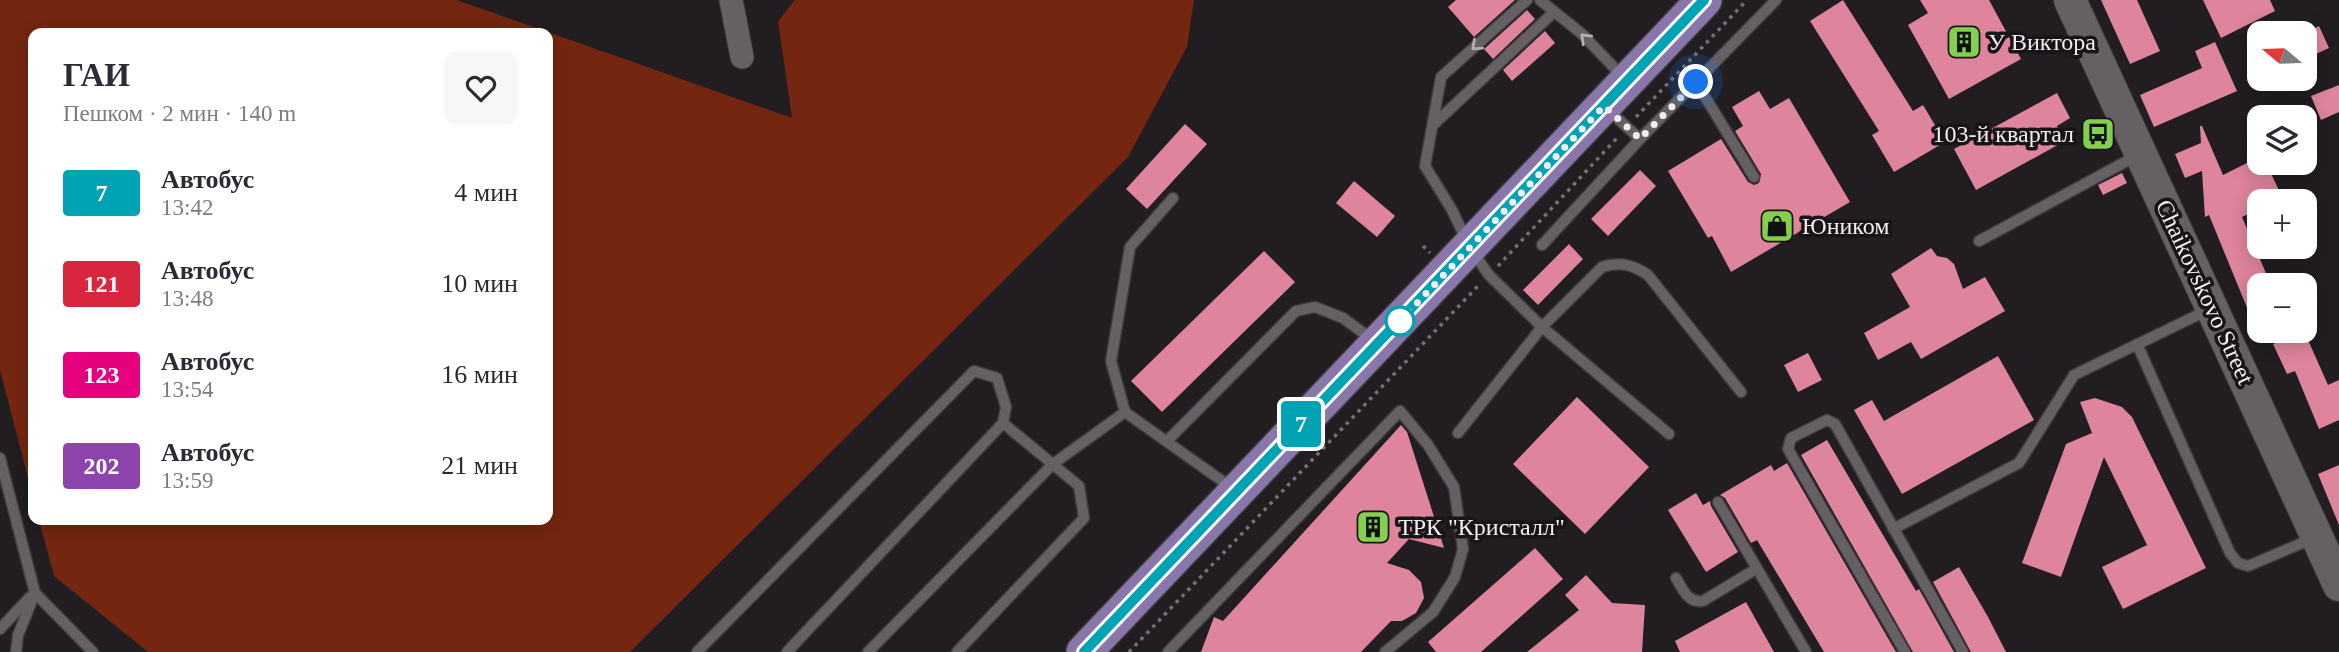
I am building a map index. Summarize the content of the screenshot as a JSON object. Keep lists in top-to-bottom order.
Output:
{
  "streets": {
    "main road": ["Chaikovskovo Street"]
  },
  "places": {
    "building": ["У Виктора", "ТРК \"Кристалл\""],
    "bus stop": ["103-й квартал"],
    "shop": ["Юником"]
  },
  "lines": ["bus line 7"],
  "north": "left",
  "page": {
    "on_map": "7",
    "map_buttons": ["+", "−"],
    "heading": ["ГАИ", "Пешком · 2 мин · 140 m"],
    "list": [
      {
        "mark": "7",
        "name": "Автобус",
        "note": "13:42",
        "value": "4 мин"
      },
      {
        "mark": "121",
        "name": "Автобус",
        "note": "13:48",
        "value": "10 мин"
      },
      {
        "mark": "123",
        "name": "Автобус",
        "note": "13:54",
        "value": "16 мин"
      },
      {
        "mark": "202",
        "name": "Автобус",
        "note": "13:59",
        "value": "21 мин"
      }
    ]
  }
}
